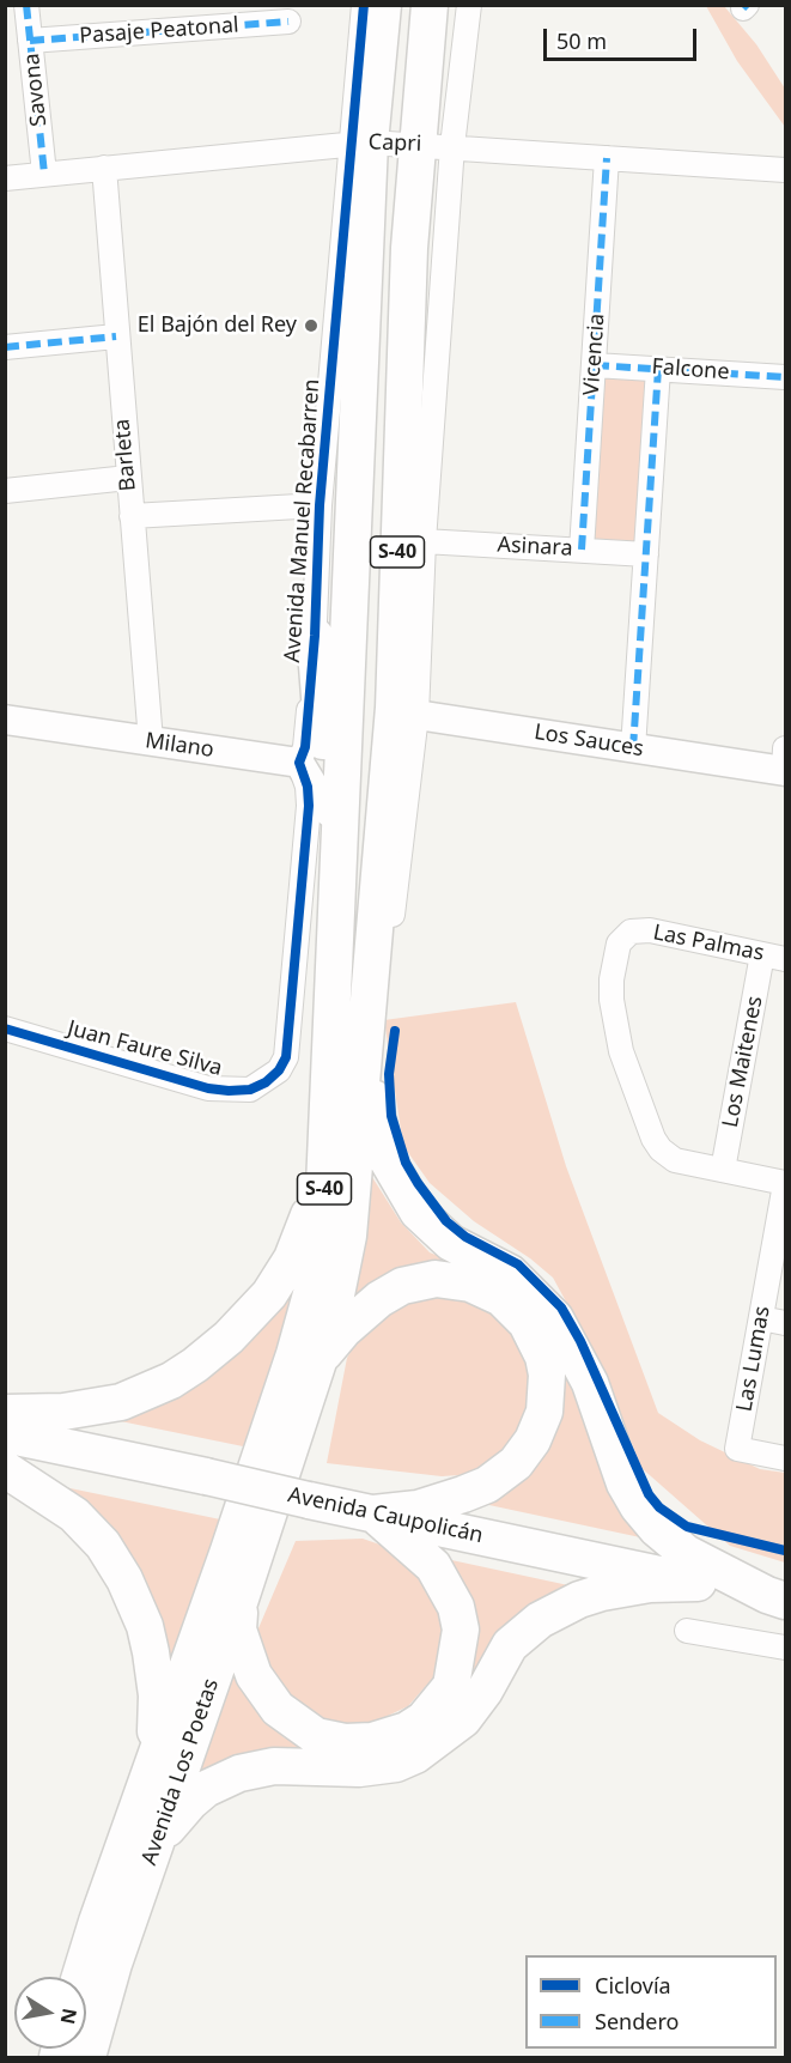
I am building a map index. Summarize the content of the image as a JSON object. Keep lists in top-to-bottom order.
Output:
{
  "streets": {
    "main road": [
      "Avenida Manuel Recabarren",
      "S-40",
      "Avenida Caupolicán",
      "Avenida Los Poetas"
    ],
    "street": [
      "Pasaje Peatonal",
      "Savona",
      "Capri",
      "Vicencia",
      "Falcone",
      "Barleta",
      "Asinara",
      "Los Sauces",
      "Milano",
      "Las Palmas",
      "Juan Faure Silva",
      "Los Maitenes",
      "Las Lumas"
    ]
  },
  "crossings": [
    ["Pasaje Peatonal", "Savona"],
    ["Savona", "Capri"],
    ["Capri", "Vicencia"],
    ["Capri", "Barleta"],
    ["Capri", "Avenida Manuel Recabarren"],
    ["Capri", "S-40"],
    ["Vicencia", "Falcone"],
    ["Vicencia", "Asinara"],
    ["Barleta", "Milano"],
    ["Avenida Manuel Recabarren", "S-40"],
    ["Avenida Manuel Recabarren", "Milano"],
    ["Avenida Manuel Recabarren", "Juan Faure Silva"],
    ["Avenida Manuel Recabarren", "Avenida Caupolicán"],
    ["Avenida Manuel Recabarren", "Avenida Los Poetas"],
    ["S-40", "Los Sauces"],
    ["S-40", "Avenida Caupolicán"],
    ["S-40", "Avenida Los Poetas"],
    ["Las Palmas", "Los Maitenes"],
    ["Avenida Caupolicán", "Avenida Los Poetas"]
  ],
  "places": ["El Bajón del Rey"],
  "legend": ["Ciclovía", "Sendero"],
  "scale_bar": "50 m",
  "north": "right"
}
